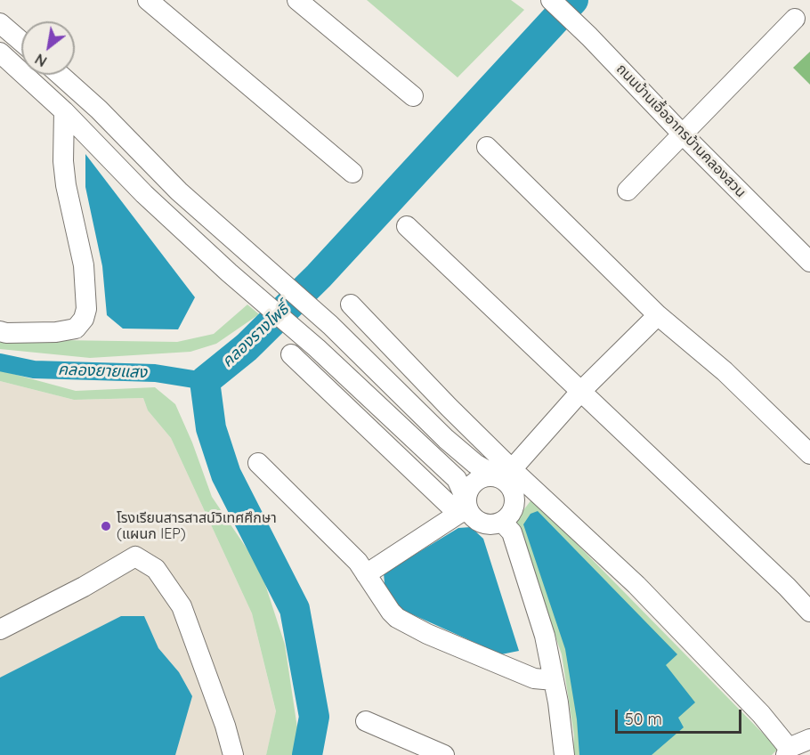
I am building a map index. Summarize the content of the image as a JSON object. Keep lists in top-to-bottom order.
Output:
{
  "streets": {
    "street": ["ถนนบ้านเอื้ออาทรบ้านคลองสวน"]
  },
  "water": ["คลองรางโพธิ์", "คลองยายแสง"],
  "places": ["โรงเรียนสารสาสน์วิเทศศึกษา (แผนก IEP)"],
  "scale_bar": "50 m",
  "north": "bottom left"
}
